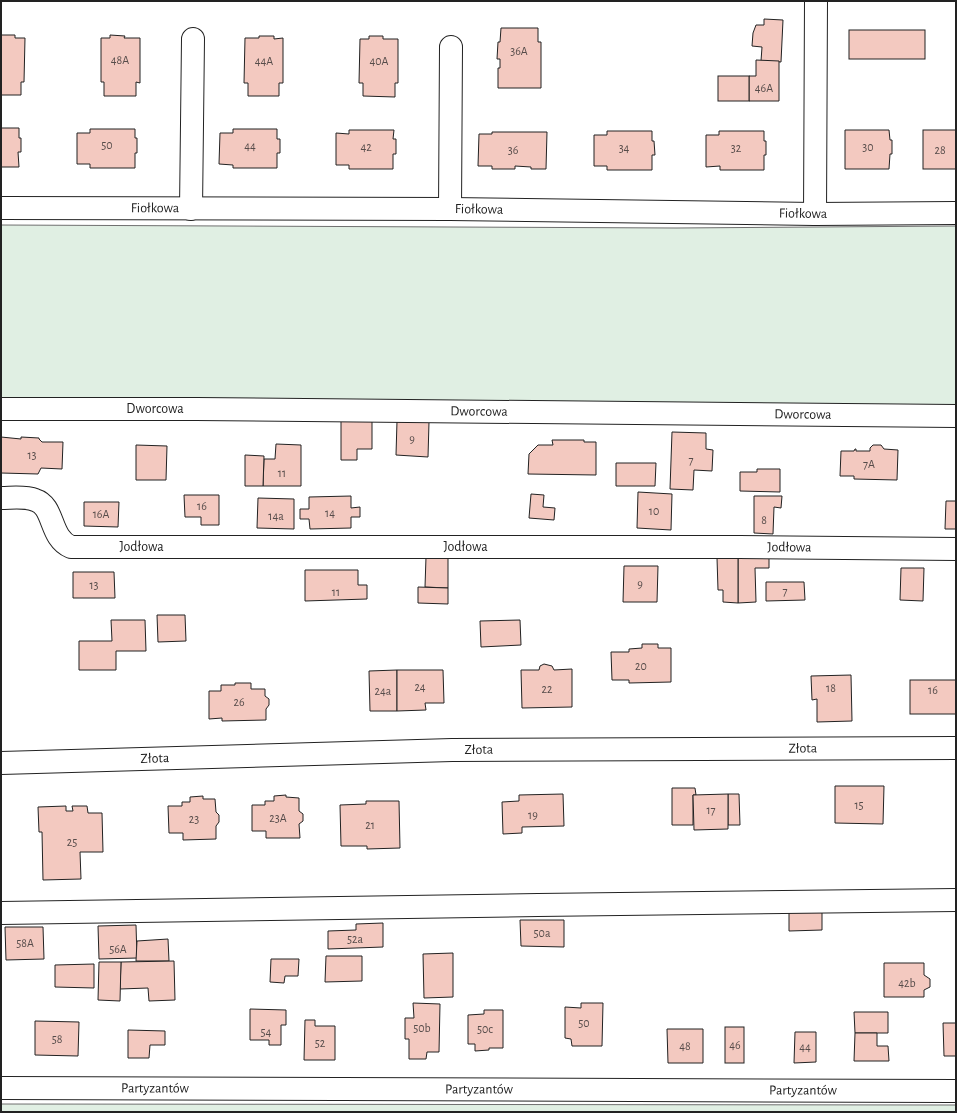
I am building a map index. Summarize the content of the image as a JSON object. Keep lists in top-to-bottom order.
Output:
{
  "streets": {
    "street": [
      "Fiołkowa",
      "Dworcowa",
      "Jodłowa",
      "Złota",
      "Partyzantów"
    ]
  },
  "house_numbers": [
    "36A",
    "48A",
    "44A",
    "40A",
    "46A",
    "50",
    "44",
    "42",
    "30",
    "34",
    "32",
    "36",
    "28",
    "9",
    "13",
    "7",
    "7A",
    "11",
    "16",
    "10",
    "14",
    "16A",
    "14a",
    "8",
    "9",
    "13",
    "7",
    "11",
    "20",
    "24",
    "18",
    "22",
    "16",
    "24a",
    "26",
    "15",
    "17",
    "19",
    "23A",
    "23",
    "21",
    "25",
    "50a",
    "52a",
    "58A",
    "56A",
    "42b",
    "50",
    "50b",
    "50c",
    "54",
    "58",
    "52",
    "46",
    "48",
    "44"
  ]
}
